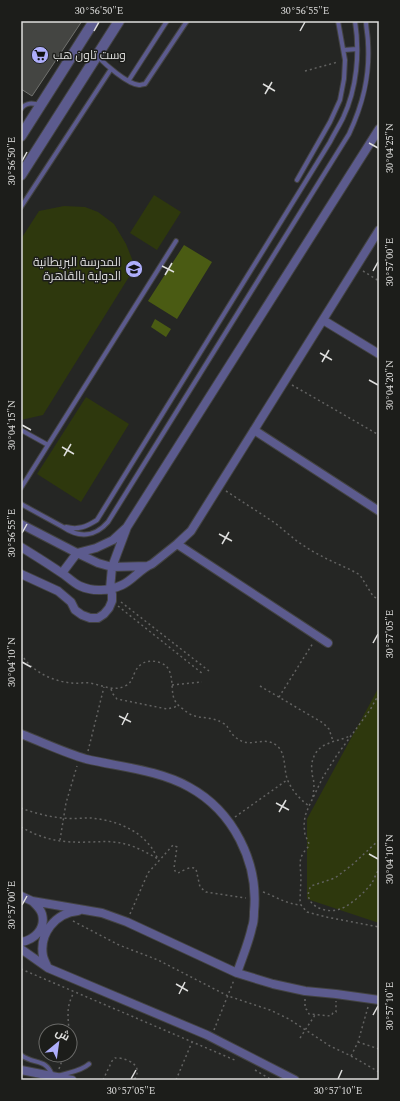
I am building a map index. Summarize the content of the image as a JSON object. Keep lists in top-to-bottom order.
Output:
{
  "places": {
    "supermarket": ["وست تاون هب"],
    "school or university": ["المدرسة البريطانية الدولية بالقاهرة"]
  },
  "north": "top right",
  "coordinates": [
    "30°56'50\"E",
    "30°56'55\"E",
    "30°04'25\"N",
    "30°57'00\"E",
    "30°04'20\"N",
    "30°04'15\"N",
    "30°57'05\"E",
    "30°04'10\"N",
    "30°57'10\"E"
  ]
}
